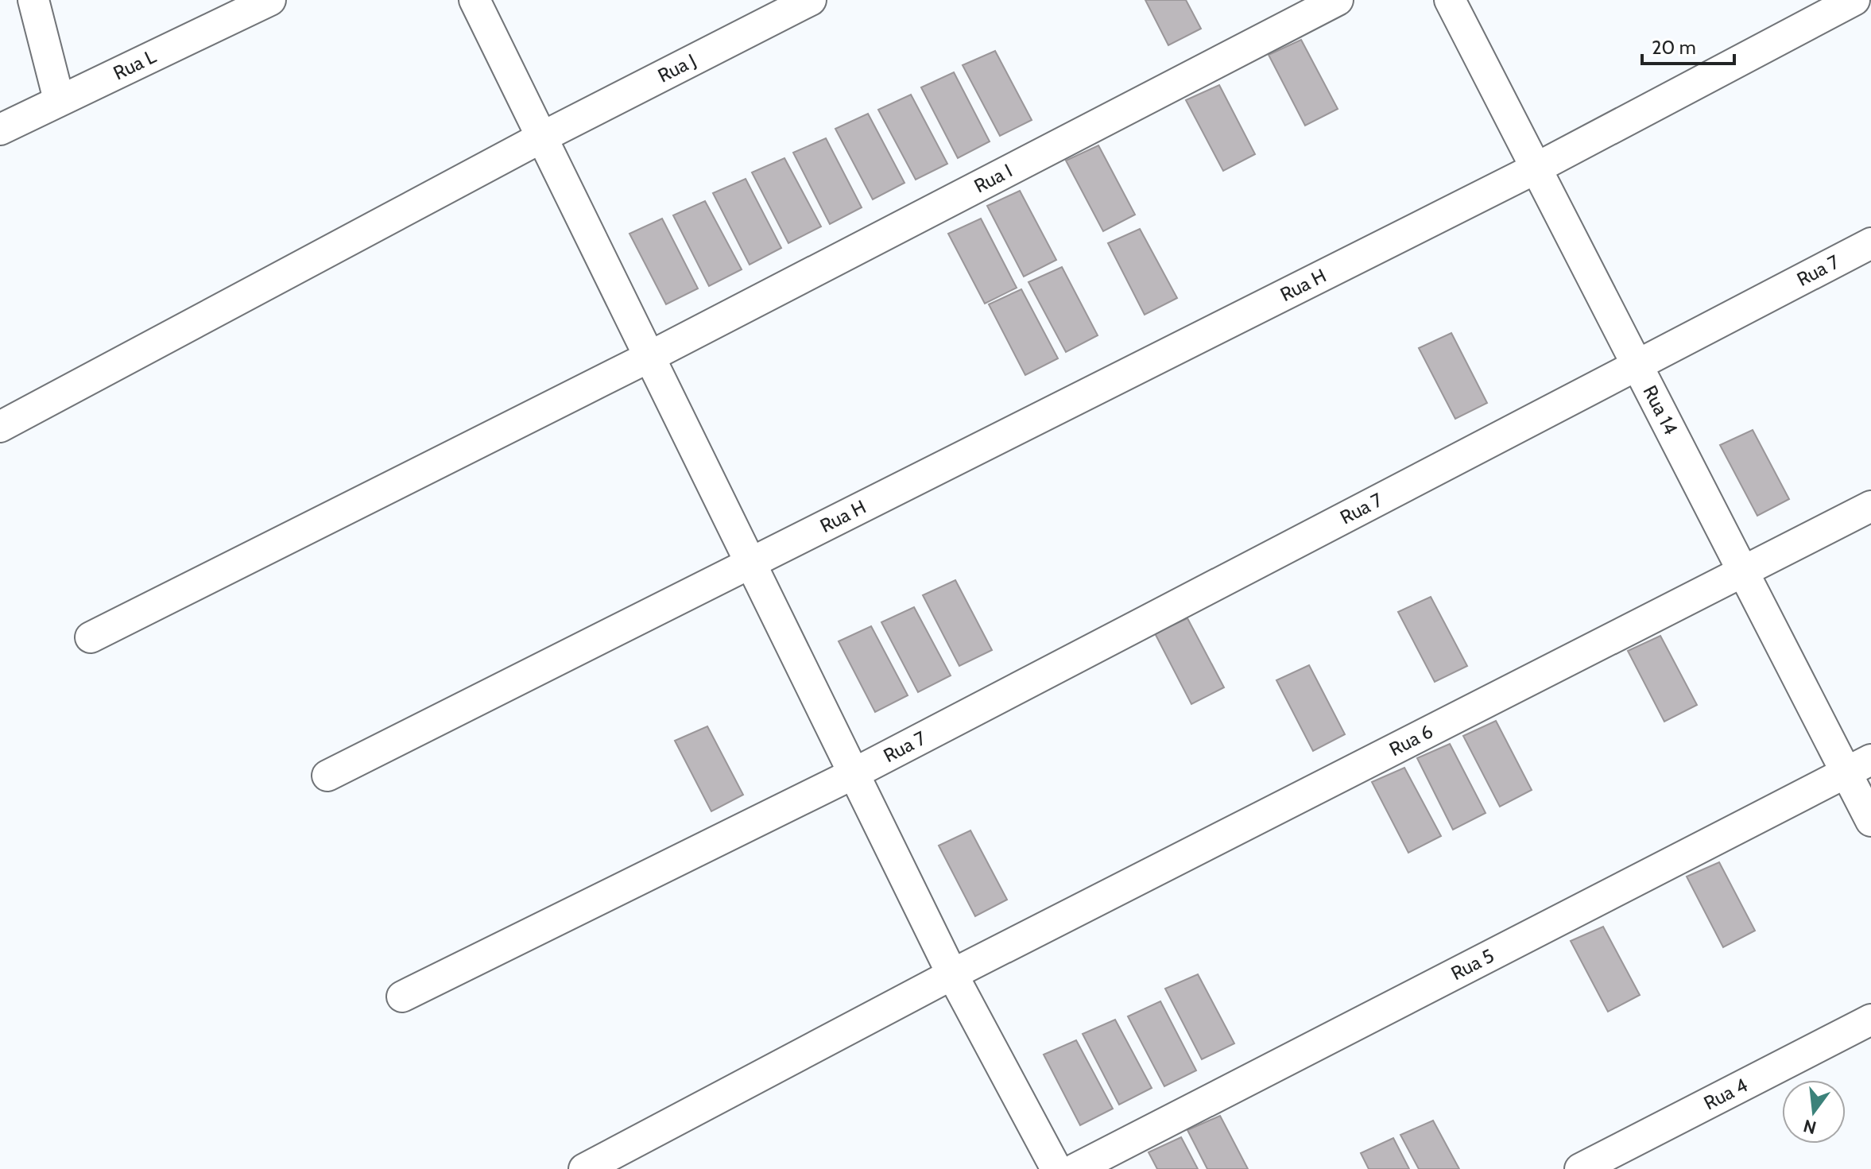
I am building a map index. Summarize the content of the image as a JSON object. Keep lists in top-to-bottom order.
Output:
{
  "streets": {
    "street": [
      "Rua L",
      "Rua J",
      "Rua I",
      "Rua 7",
      "Rua H",
      "Rua 14",
      "Rua 6",
      "Rua 5",
      "Rua 4"
    ]
  },
  "crossings": [
    ["Rua 7", "Rua 14"],
    ["Rua H", "Rua 14"],
    ["Rua 14", "Rua 6"],
    ["Rua 14", "Rua 5"]
  ],
  "scale_bar": "20 m",
  "north": "bottom"
}
